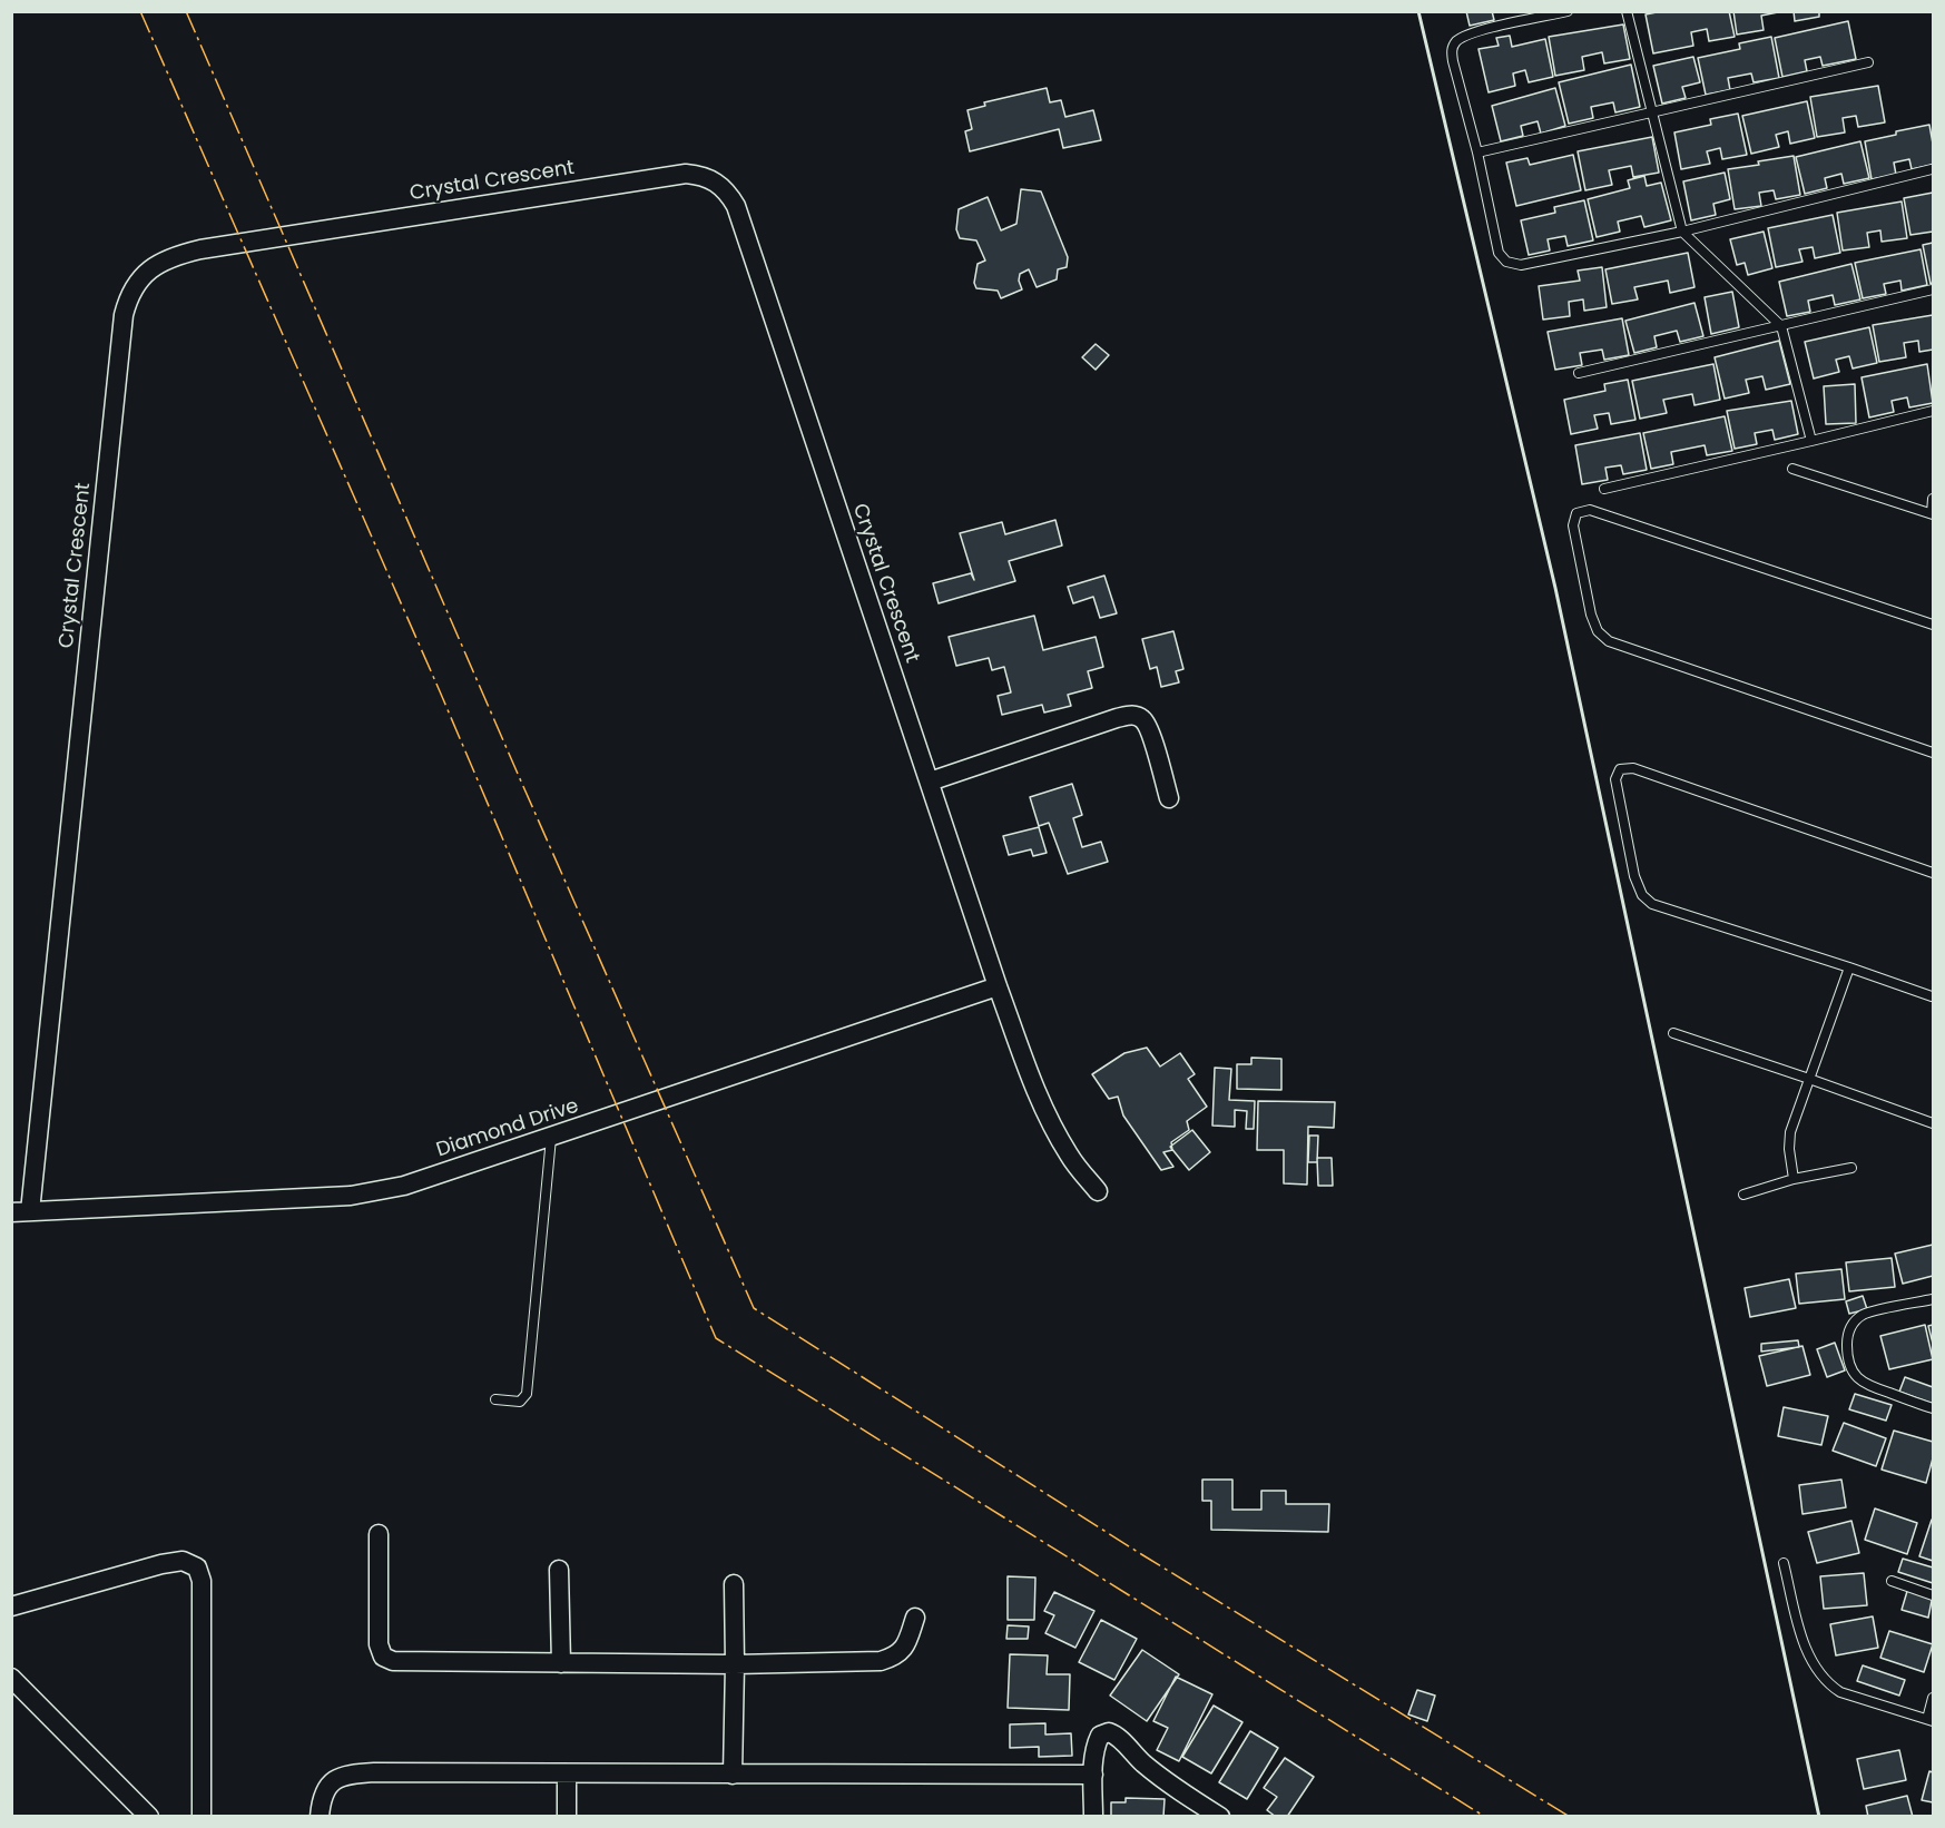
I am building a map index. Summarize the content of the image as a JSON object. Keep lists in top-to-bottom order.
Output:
{
  "streets": {
    "street": ["Crystal Crescent", "Diamond Drive"]
  },
  "crossings": [
    ["Crystal Crescent", "Diamond Drive"]
  ]
}
